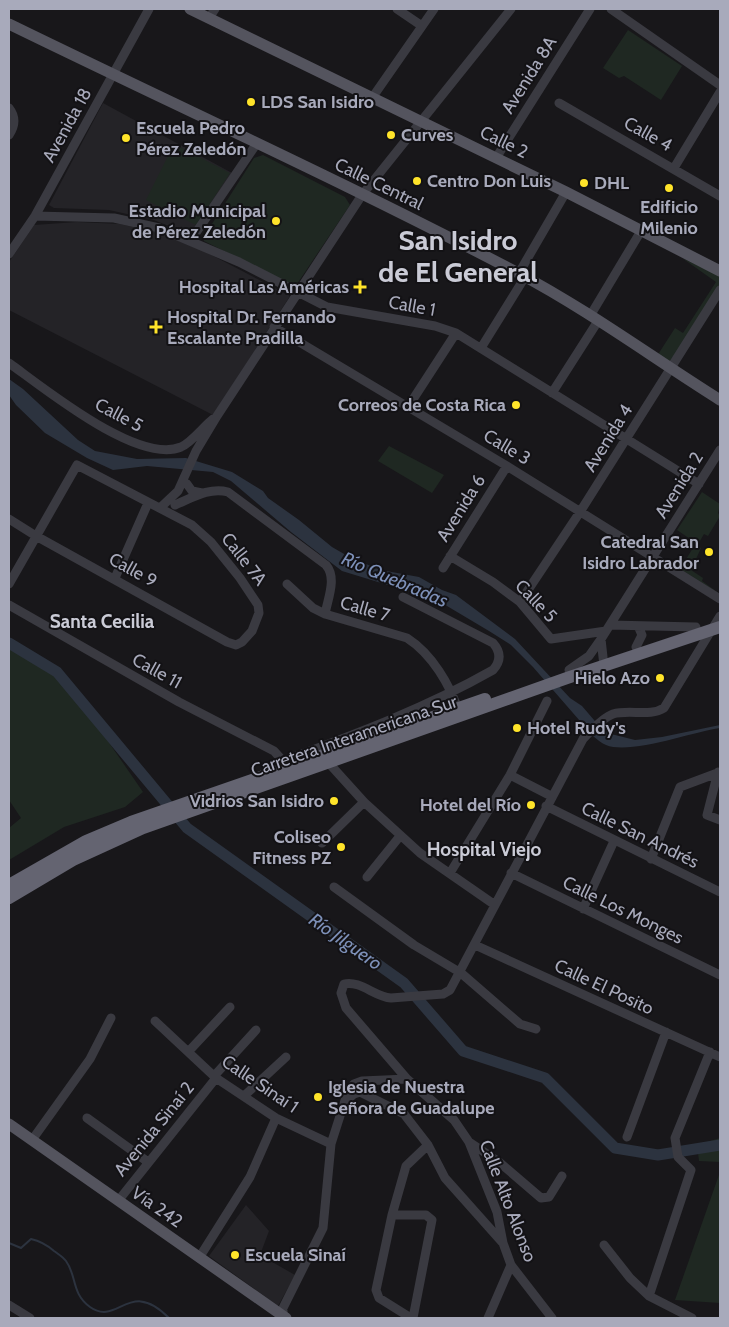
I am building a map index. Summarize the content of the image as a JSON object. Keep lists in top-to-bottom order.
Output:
{
  "streets": {
    "highway": ["Carretera Interamericana Sur"],
    "main road": ["Calle 2", "Calle Central", "Vía 242"],
    "street": [
      "Avenida 8A",
      "Avenida 18",
      "Calle 4",
      "Calle 1",
      "Calle 5",
      "Avenida 4",
      "Calle 3",
      "Avenida 2",
      "Avenida 6",
      "Calle 7A",
      "Calle 9",
      "Calle 7",
      "Calle 11",
      "Calle San Andrés",
      "Calle Los Monges",
      "Calle El Posito",
      "Calle Sinaí 1",
      "Avenida Sinaí 2",
      "Calle Alto Alonso"
    ]
  },
  "crossings": [
    ["Avenida 8A", "Calle 2"],
    ["Avenida 18", "Calle Central"],
    ["Avenida 18", "Calle 1"],
    ["Calle Central", "Avenida 4"],
    ["Calle 1", "Avenida 4"],
    ["Calle 1", "Avenida 2"],
    ["Calle 5", "Avenida 4"],
    ["Calle 5", "Avenida 2"],
    ["Calle 5", "Avenida 6"],
    ["Calle 5", "Carretera Interamericana Sur"],
    ["Avenida 4", "Calle 3"],
    ["Calle 3", "Avenida 2"],
    ["Calle 3", "Avenida 6"],
    ["Avenida 2", "Carretera Interamericana Sur"],
    ["Calle 7A", "Calle 9"],
    ["Calle 7", "Carretera Interamericana Sur"],
    ["Calle 11", "Carretera Interamericana Sur"],
    ["Calle Sinaí 1", "Avenida Sinaí 2"],
    ["Avenida Sinaí 2", "Vía 242"]
  ],
  "districts": ["San Isidro de El General", "Santa Cecilia", "Hospital Viejo"],
  "water": ["Río Quebradas", "Río Jilguero"],
  "places": {
    "other": [
      "LDS San Isidro",
      "Curves",
      "Escuela Pedro Pérez Zeledón",
      "Centro Don Luis",
      "DHL",
      "Edificio Milenio",
      "Estadio Municipal de Pérez Zeledón",
      "Correos de Costa Rica",
      "Catedral San Isidro Labrador",
      "Hielo Azo",
      "Hotel Rudy's",
      "Vidrios San Isidro",
      "Hotel del Río",
      "Coliseo Fitness PZ",
      "Iglesia de Nuestra Señora de Guadalupe",
      "Escuela Sinaí"
    ],
    "health": ["Hospital Las Américas", "Hospital Dr. Fernando Escalante Pradilla"]
  }
}
